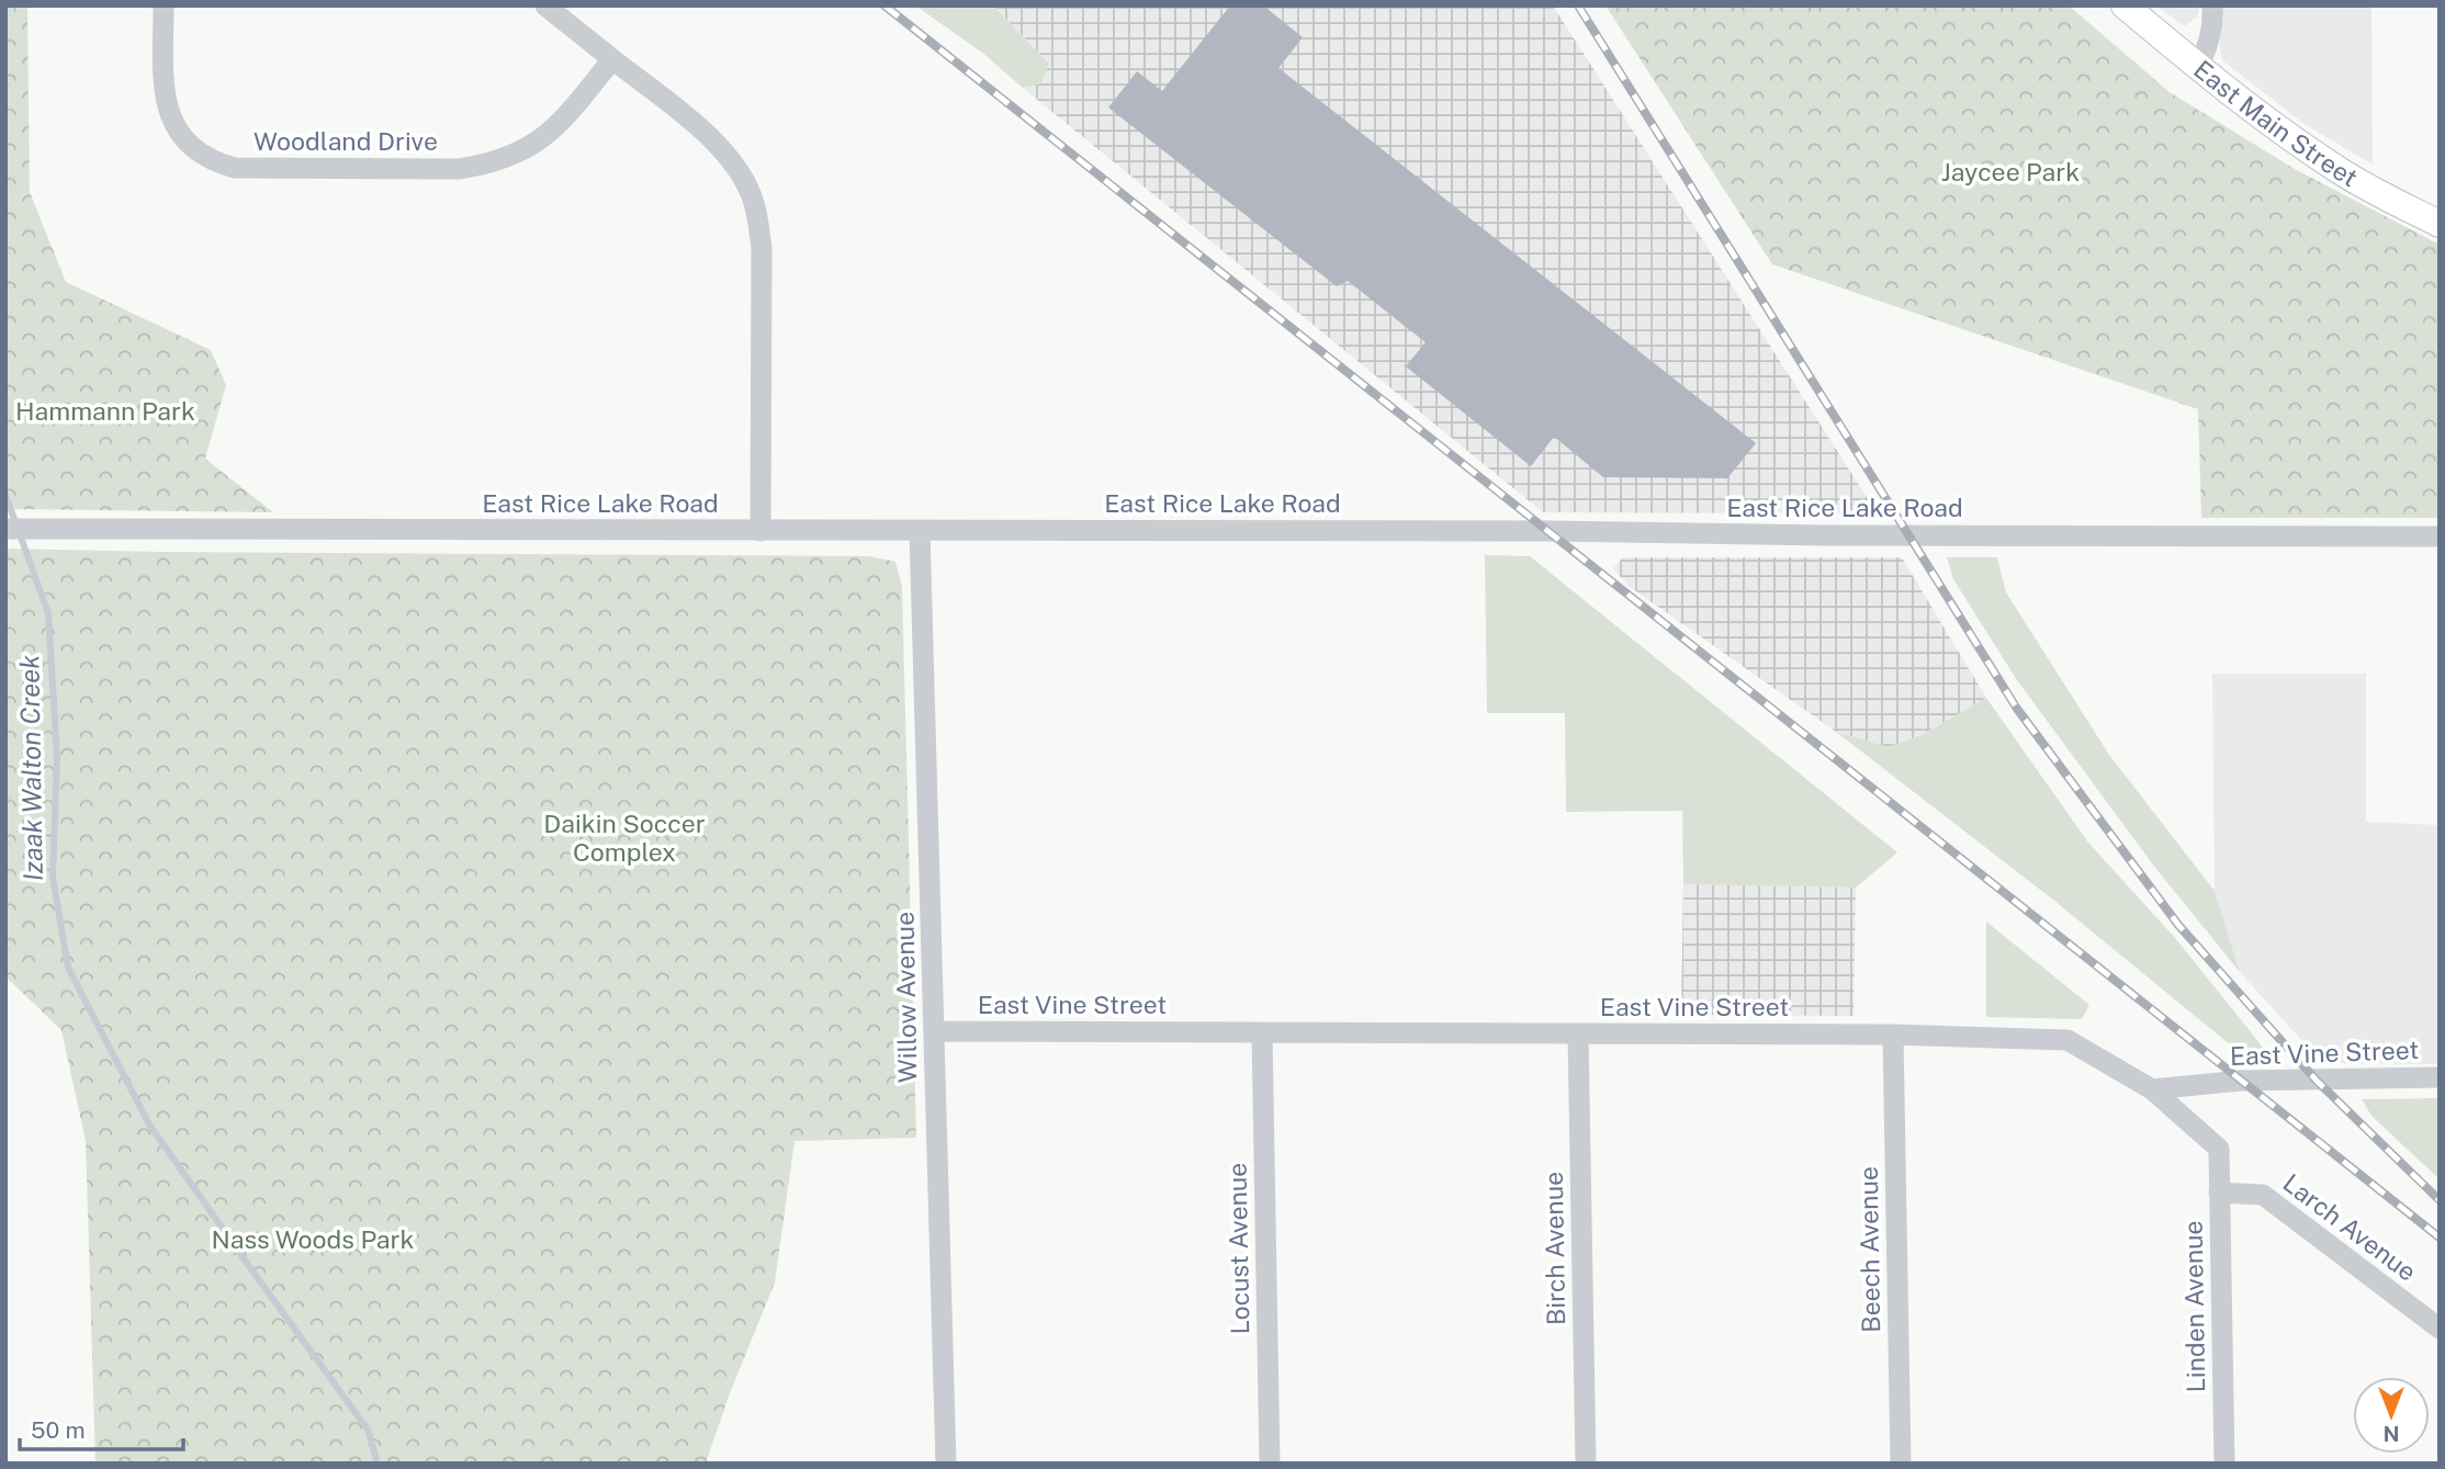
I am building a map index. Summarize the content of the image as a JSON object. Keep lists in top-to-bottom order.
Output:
{
  "streets": {
    "main road": ["East Main Street"],
    "street": [
      "Woodland Drive",
      "East Rice Lake Road",
      "Willow Avenue",
      "East Vine Street",
      "Larch Avenue",
      "Locust Avenue",
      "Birch Avenue",
      "Beech Avenue",
      "Linden Avenue"
    ]
  },
  "crossings": [
    ["East Rice Lake Road", "Willow Avenue"],
    ["Willow Avenue", "East Vine Street"],
    ["East Vine Street", "Locust Avenue"],
    ["East Vine Street", "Birch Avenue"],
    ["East Vine Street", "Beech Avenue"],
    ["East Vine Street", "Linden Avenue"],
    ["Larch Avenue", "Linden Avenue"]
  ],
  "water": ["Izaak Walton Creek"],
  "parks": [
    "Jaycee Park",
    "Hammann Park",
    "Daikin Soccer Complex",
    "Nass Woods Park"
  ],
  "scale_bar": "50 m",
  "north": "bottom"
}
